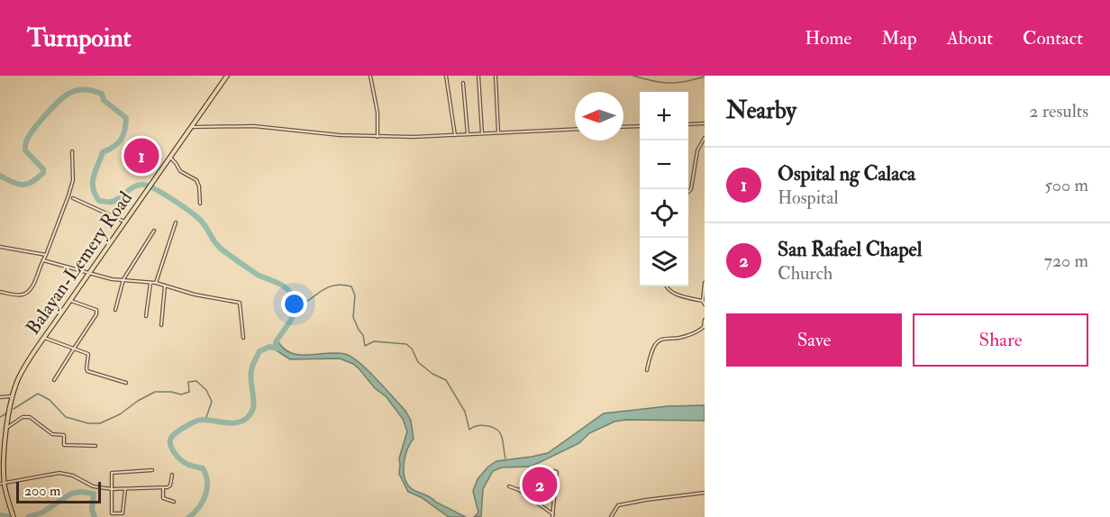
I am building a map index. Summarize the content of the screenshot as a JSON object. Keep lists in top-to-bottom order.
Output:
{
  "streets": {
    "main road": ["Balayan-Lemery Road"]
  },
  "scale_bar": "200 m",
  "north": "left",
  "page": {
    "header": "Turnpoint",
    "nav": [
      "Home",
      "Map",
      "About",
      "Contact"
    ],
    "heading": ["Nearby", "2 results"],
    "map_buttons": ["+", "−"],
    "pins": ["1", "2"],
    "list": [
      {
        "mark": "1",
        "name": "Ospital ng Calaca",
        "note": "Hospital",
        "value": "500 m"
      },
      {
        "mark": "2",
        "name": "San Rafael Chapel",
        "note": "Church",
        "value": "720 m"
      }
    ],
    "buttons": ["Save", "Share"],
    "scale": "200 m"
  }
}
